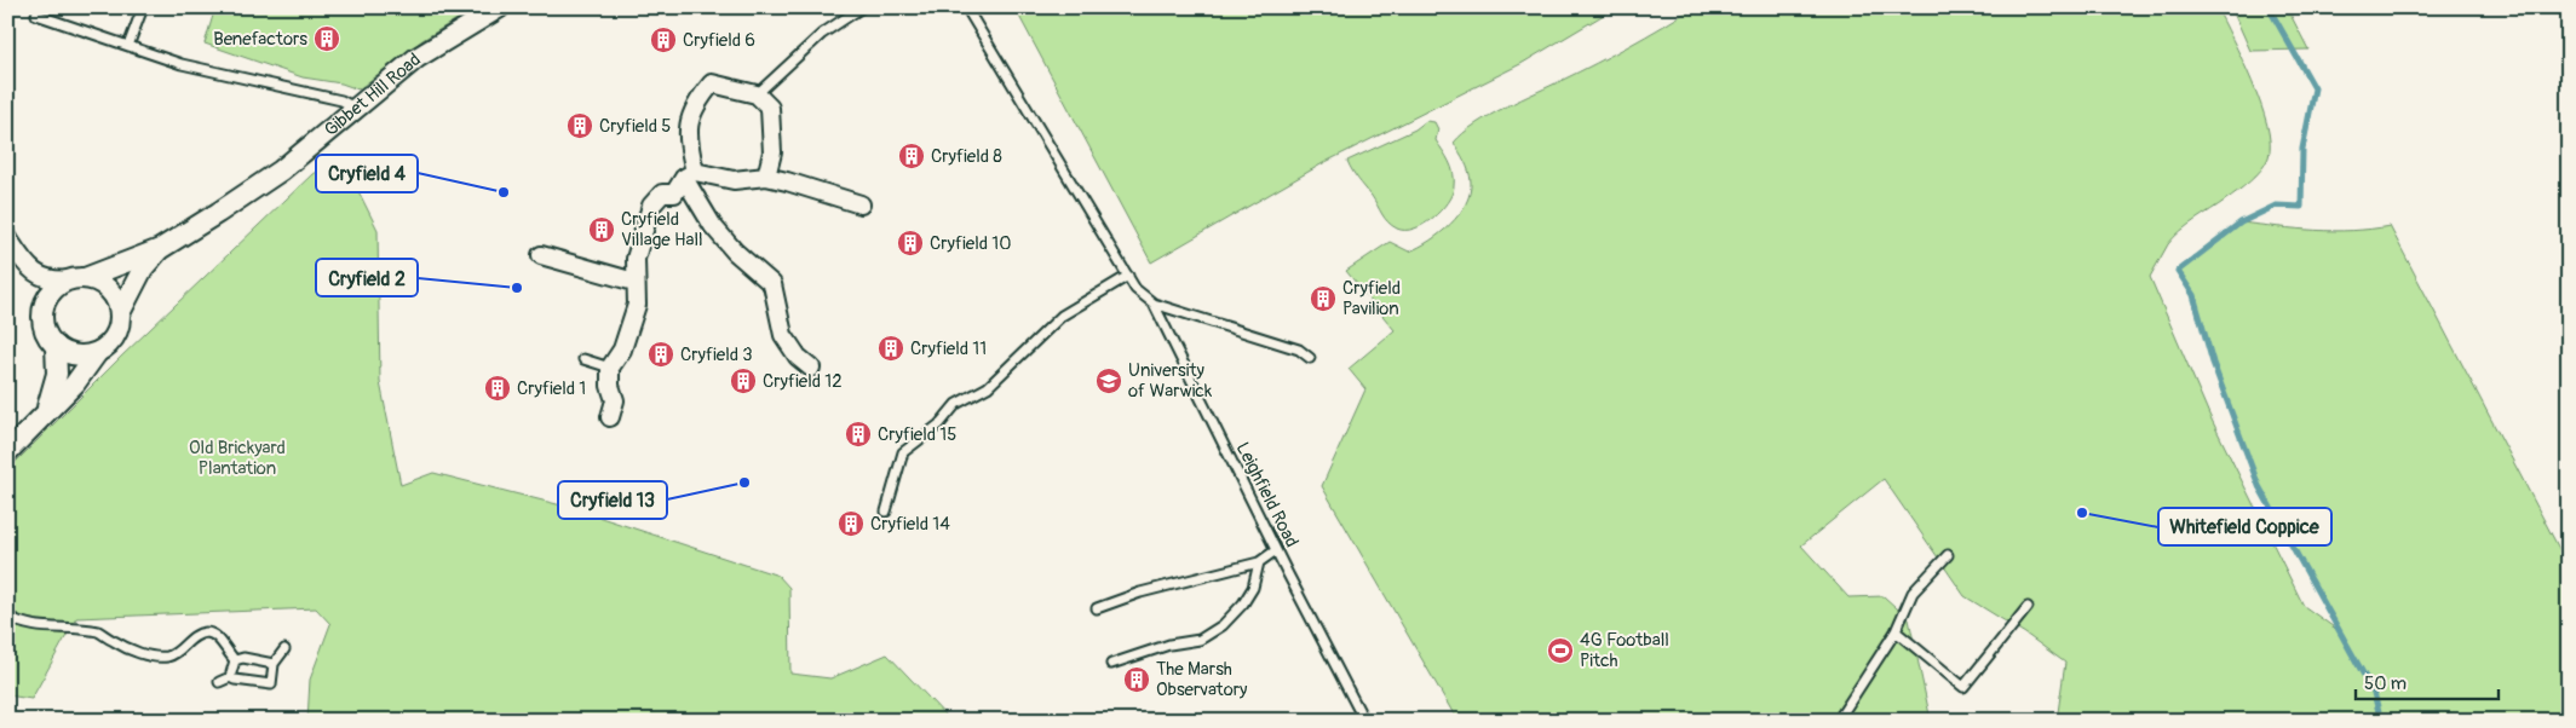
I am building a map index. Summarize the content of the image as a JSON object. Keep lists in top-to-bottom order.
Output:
{
  "streets": {
    "street": ["Gibbet Hill Road"],
    "lane": ["Leighfield Road"]
  },
  "parks": ["Old Brickyard Plantation"],
  "places": {
    "building": [
      "Benefactors",
      "Cryfield 6",
      "Cryfield 5",
      "Cryfield 8",
      "Cryfield Village Hall",
      "Cryfield 10",
      "Cryfield Pavilion",
      "Cryfield 11",
      "Cryfield 3",
      "Cryfield 12",
      "Cryfield 1",
      "Cryfield 15",
      "Cryfield 14",
      "The Marsh Observatory"
    ],
    "other": [
      "Cryfield 4",
      "Cryfield 2",
      "Cryfield 13",
      "Whitefield Coppice"
    ],
    "school or university": ["University of Warwick"],
    "sports": ["4G Football Pitch"]
  },
  "scale_bar": "50 m"
}
